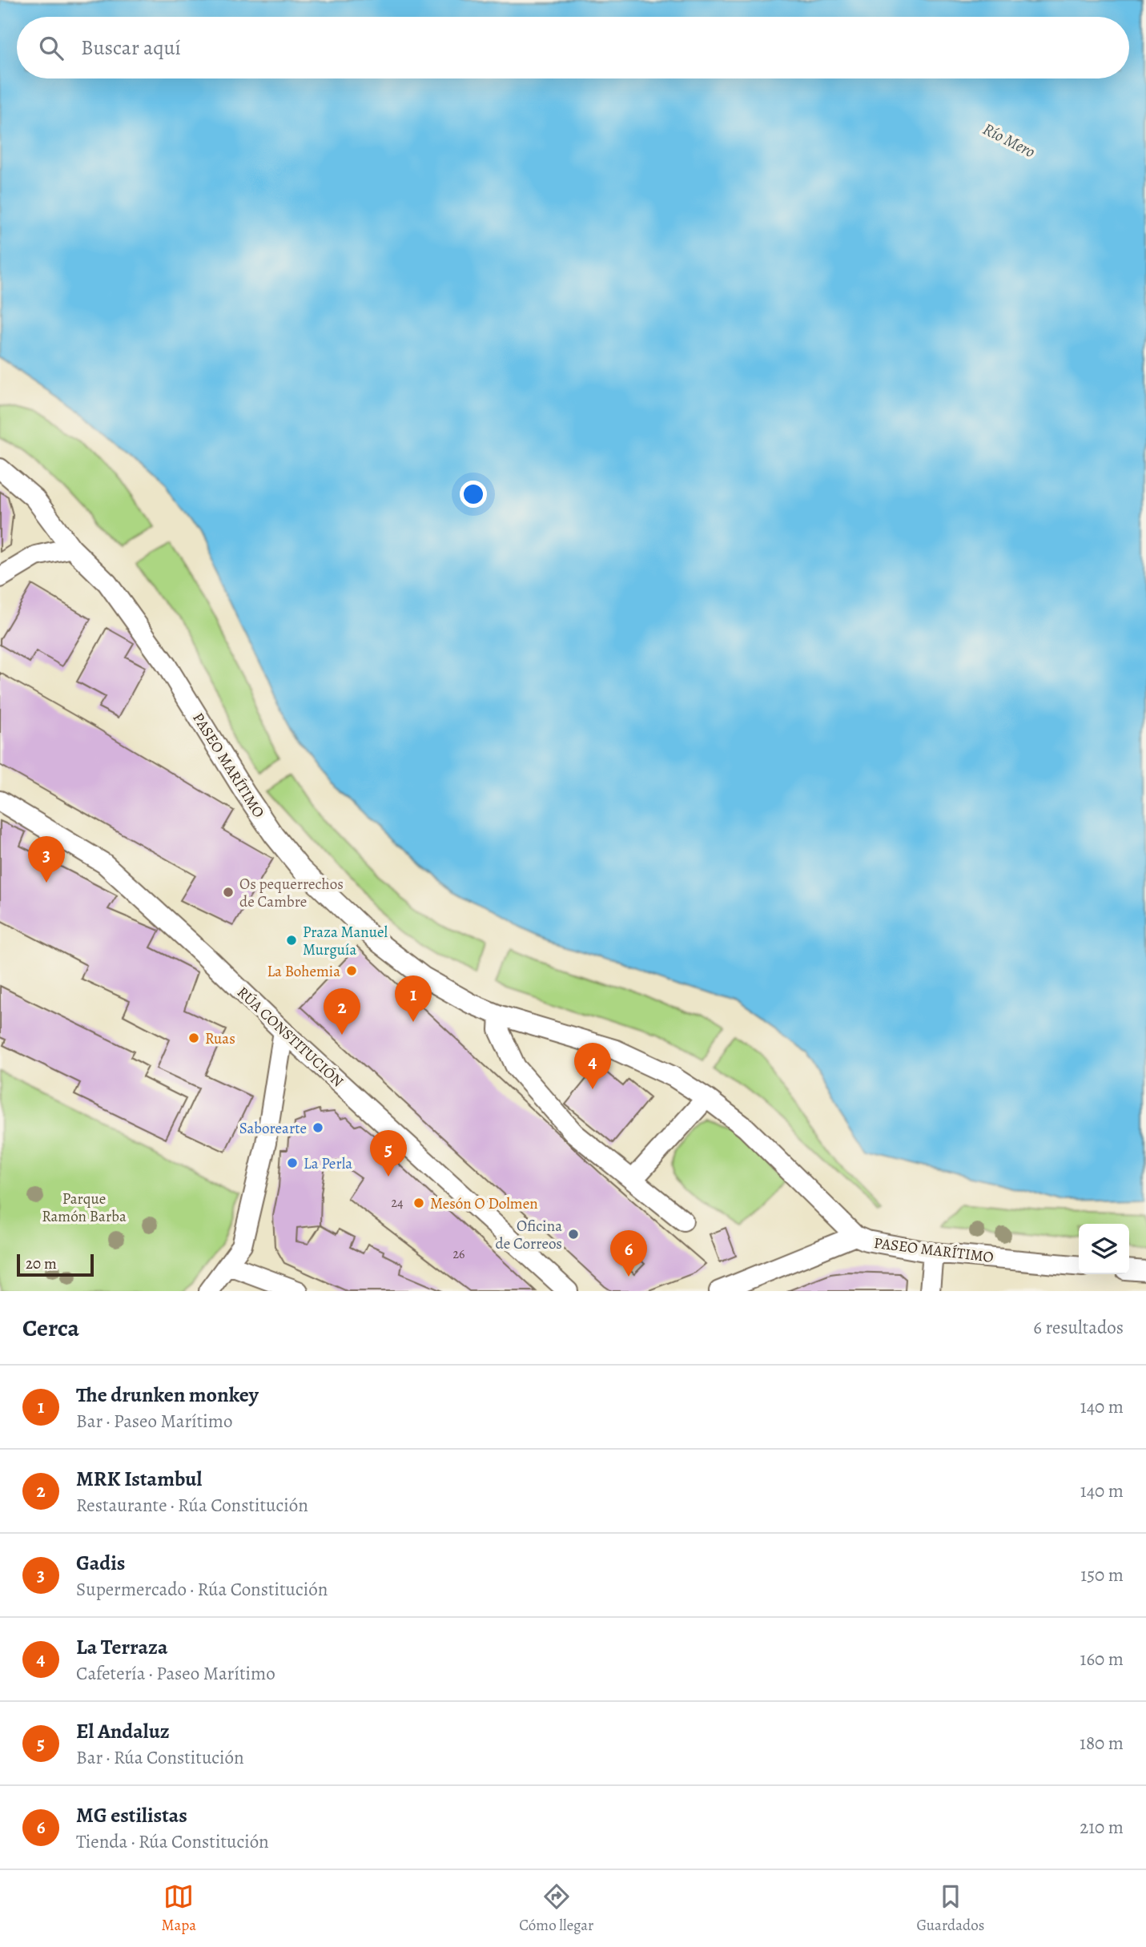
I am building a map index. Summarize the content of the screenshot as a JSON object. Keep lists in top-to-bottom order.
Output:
{
  "streets": {
    "street": ["PASEO MARÍTIMO", "RÚA CONSTITUCIÓN"]
  },
  "water": ["Río Mero"],
  "parks": ["Parque Ramón Barba"],
  "places": [
    "Os pequerrechos de Cambre",
    "Praza Manuel Murguía",
    "La Bohemia",
    "Ruas",
    "Saborearte",
    "La Perla",
    "Mesón O Dolmen",
    "Oficina de Correos"
  ],
  "house_numbers": ["24", "26"],
  "scale_bar": "20 m",
  "page": {
    "search": "Buscar aquí",
    "pins": [
      "3",
      "1",
      "2",
      "4",
      "5",
      "6"
    ],
    "scale": "20 m",
    "heading": ["Cerca", "6 resultados"],
    "list": [
      {
        "mark": "1",
        "name": "The drunken monkey",
        "note": "Bar · Paseo Marítimo",
        "value": "140 m"
      },
      {
        "mark": "2",
        "name": "MRK Istambul",
        "note": "Restaurante · Rúa Constitución",
        "value": "140 m"
      },
      {
        "mark": "3",
        "name": "Gadis",
        "note": "Supermercado · Rúa Constitución",
        "value": "150 m"
      },
      {
        "mark": "4",
        "name": "La Terraza",
        "note": "Cafetería · Paseo Marítimo",
        "value": "160 m"
      },
      {
        "mark": "5",
        "name": "El Andaluz",
        "note": "Bar · Rúa Constitución",
        "value": "180 m"
      },
      {
        "mark": "6",
        "name": "MG estilistas",
        "note": "Tienda · Rúa Constitución",
        "value": "210 m"
      }
    ],
    "nav": ["Mapa", "Cómo llegar", "Guardados"]
  }
}
